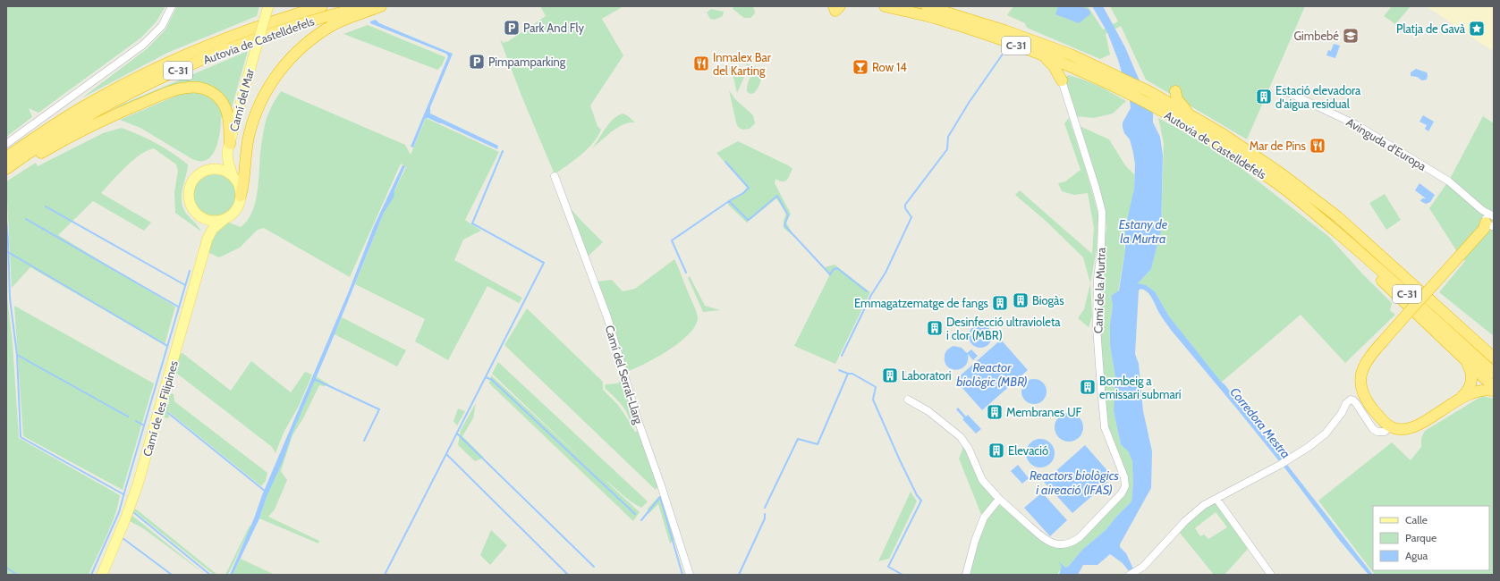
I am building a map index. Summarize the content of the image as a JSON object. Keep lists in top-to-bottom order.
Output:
{
  "streets": {
    "highway": ["Autovia de Castelldefels", "C-31"],
    "main road": ["Camí del Mar", "Camí de les Filipines"],
    "street": ["Avinguda d'Europa", "Camí de la Murtra", "Camí del Serral-Llarg"]
  },
  "water": [
    "Estany de la Murtra",
    "Reactor biològic (MBR)",
    "Corredora Mestra",
    "Reactors biològics i aireació (IFAS)"
  ],
  "places": {
    "parking": ["Park And Fly", "Pimpamparking"],
    "place": ["Platja de Gavà"],
    "school or university": ["Gimbebé"],
    "restaurant": ["Inmalex Bar del Karting", "Mar de Pins"],
    "bar": ["Row 14"],
    "building": [
      "Estació elevadora d'aigua residual",
      "Biogàs",
      "Emmagatzematge de fangs",
      "Desinfecció ultravioleta i clor (MBR)",
      "Laboratori",
      "Bombeig a emissari submarí",
      "Membranes UF",
      "Elevació"
    ]
  },
  "legend": ["Calle", "Parque", "Agua"]
}
